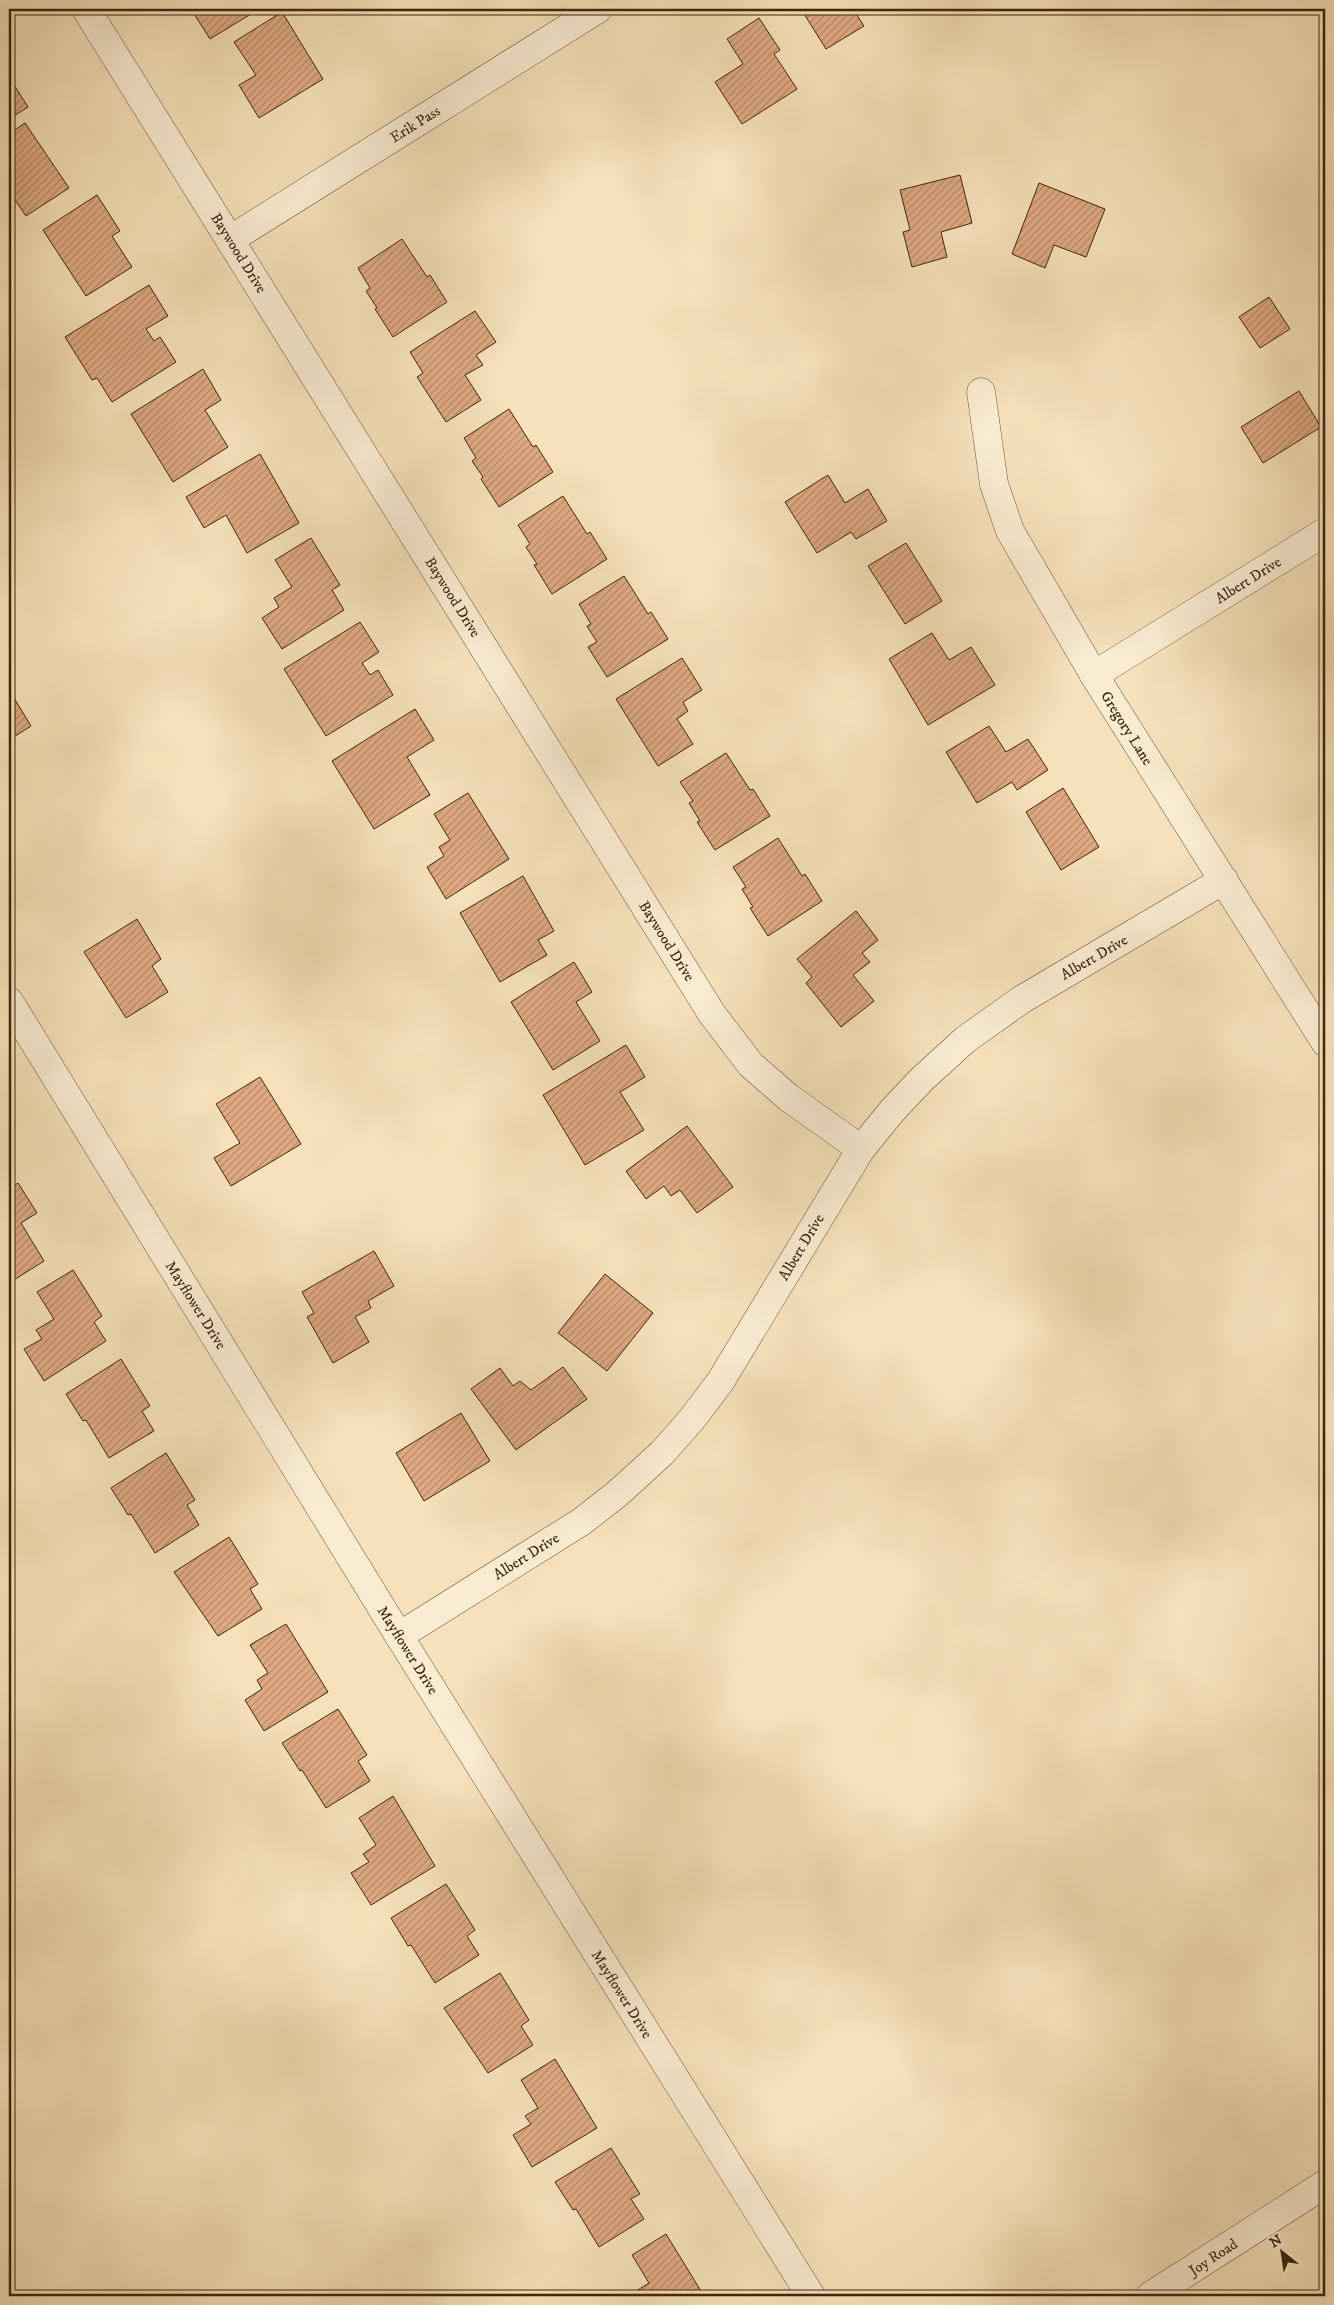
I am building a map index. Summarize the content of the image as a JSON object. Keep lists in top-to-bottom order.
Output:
{
  "streets": {
    "street": [
      "Erik Pass",
      "Baywood Drive",
      "Albert Drive",
      "Gregory Lane",
      "Mayflower Drive",
      "Joy Road"
    ]
  },
  "crossings": [
    ["Erik Pass", "Baywood Drive"],
    ["Baywood Drive", "Albert Drive"],
    ["Albert Drive", "Gregory Lane"],
    ["Albert Drive", "Mayflower Drive"]
  ],
  "north": "top left"
}
